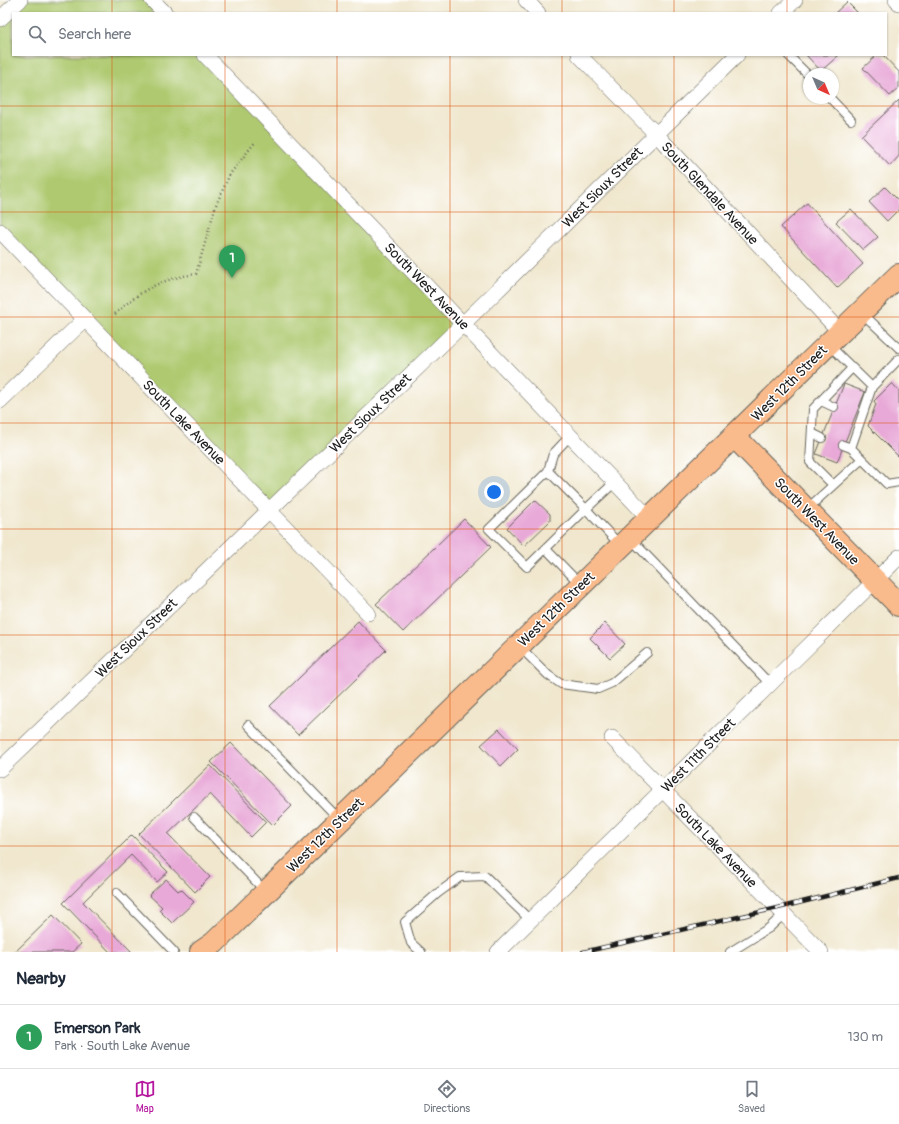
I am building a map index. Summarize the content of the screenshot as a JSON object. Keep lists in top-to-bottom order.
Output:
{
  "streets": {
    "main road": ["South West Avenue", "West 12th Street"],
    "street": [
      "West Sioux Street",
      "South Glendale Avenue",
      "South Lake Avenue",
      "West 11th Street"
    ]
  },
  "crossings": [
    ["West Sioux Street", "South Glendale Avenue"],
    ["West Sioux Street", "South West Avenue"],
    ["West Sioux Street", "South Lake Avenue"],
    ["South Glendale Avenue", "West 12th Street"],
    ["South West Avenue", "West 12th Street"],
    ["South West Avenue", "West 11th Street"],
    ["South Lake Avenue", "West 11th Street"]
  ],
  "north": "bottom right",
  "page": {
    "search": "Search here",
    "pins": "1",
    "heading": "Nearby",
    "list": [
      {
        "mark": "1",
        "name": "Emerson Park",
        "note": "Park · South Lake Avenue",
        "value": "130 m"
      }
    ],
    "nav": ["Map", "Directions", "Saved"]
  }
}
